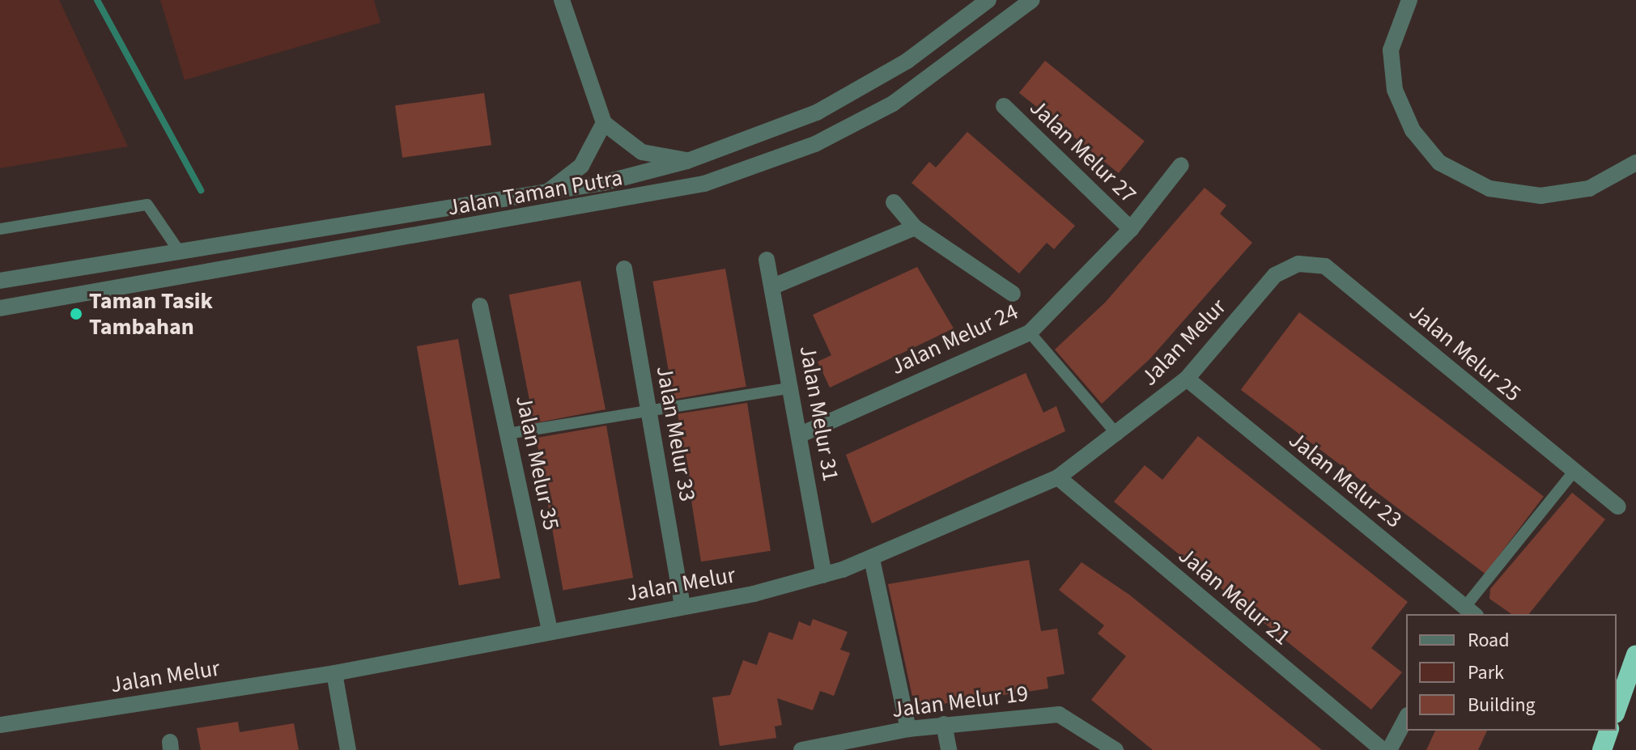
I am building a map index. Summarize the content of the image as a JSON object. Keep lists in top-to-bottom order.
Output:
{
  "streets": {
    "street": [
      "Jalan Melur 27",
      "Jalan Taman Putra",
      "Jalan Melur 24",
      "Jalan Melur",
      "Jalan Melur 25",
      "Jalan Melur 31",
      "Jalan Melur 33",
      "Jalan Melur 35",
      "Jalan Melur 23",
      "Jalan Melur 21",
      "Jalan Melur 19"
    ]
  },
  "crossings": [
    ["Jalan Melur 27", "Jalan Melur 24"],
    ["Jalan Melur 24", "Jalan Melur 31"],
    ["Jalan Melur", "Jalan Melur 25"],
    ["Jalan Melur", "Jalan Melur 31"],
    ["Jalan Melur", "Jalan Melur 33"],
    ["Jalan Melur", "Jalan Melur 35"],
    ["Jalan Melur", "Jalan Melur 23"],
    ["Jalan Melur", "Jalan Melur 21"]
  ],
  "places": ["Taman Tasik Tambahan"],
  "legend": ["Road", "Park", "Building"]
}
